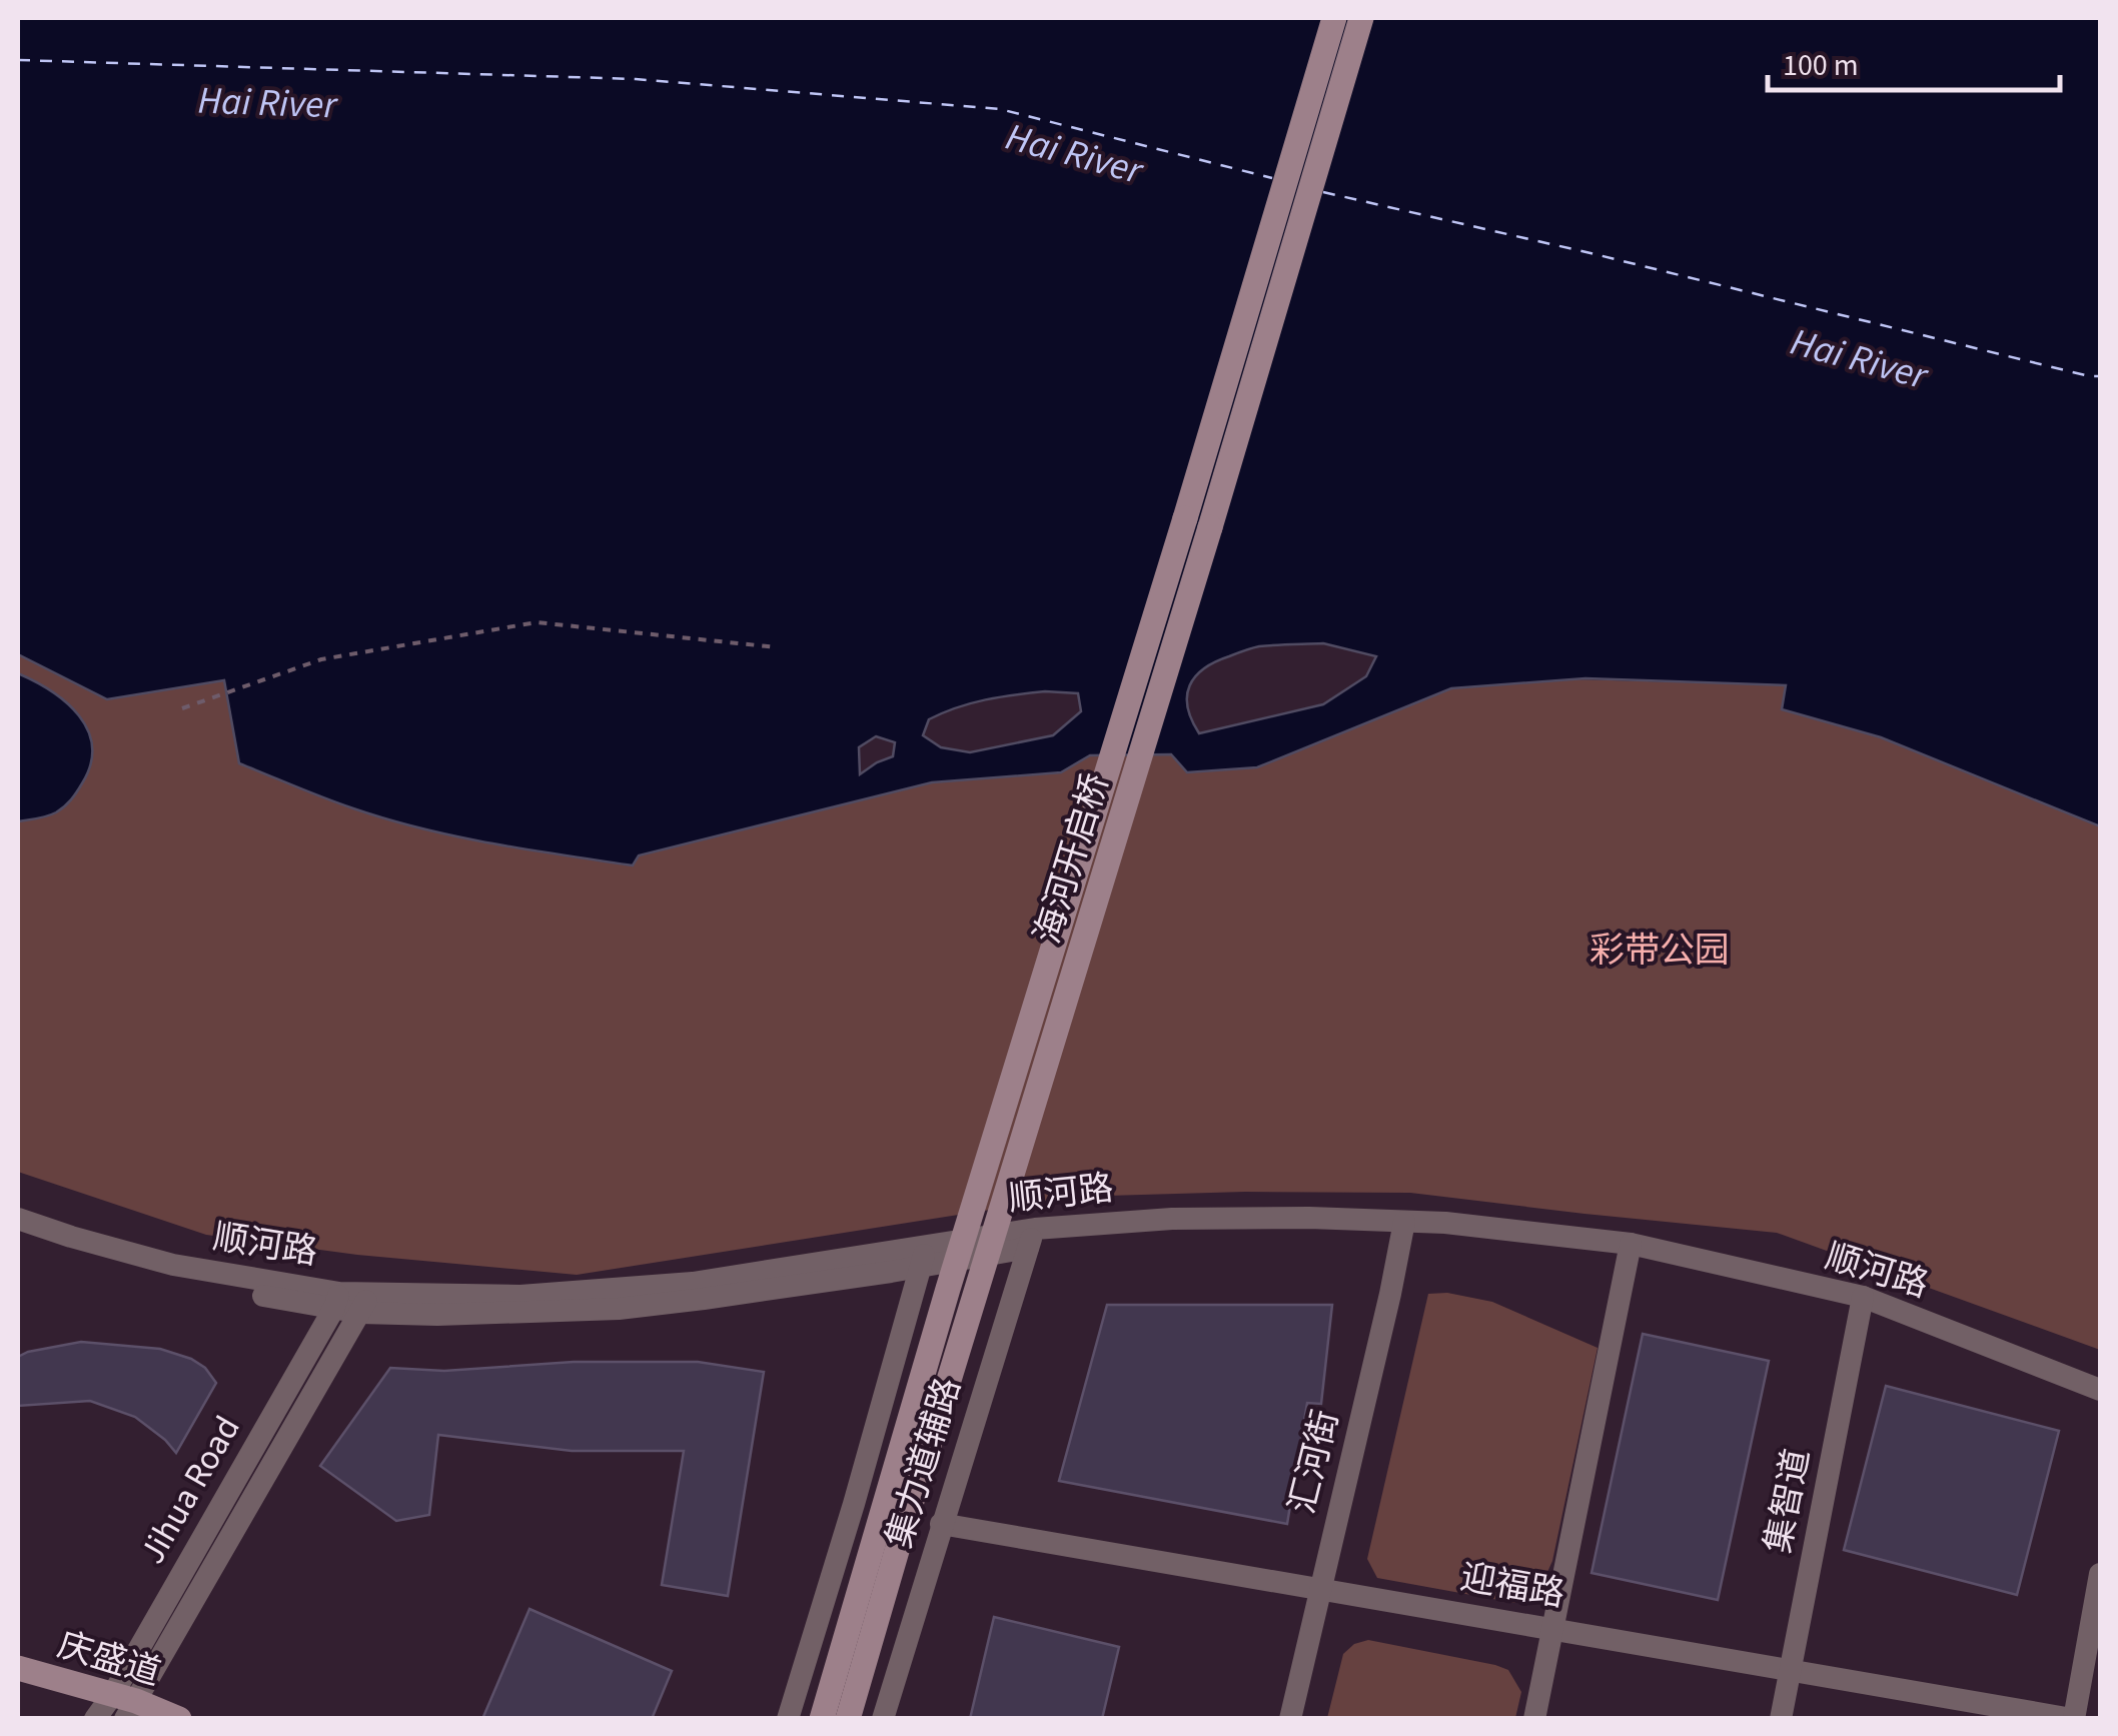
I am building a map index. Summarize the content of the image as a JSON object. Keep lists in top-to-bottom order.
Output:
{
  "streets": {
    "main road": ["海河开启桥", "庆盛道"],
    "street": [
      "顺河路",
      "汇河街",
      "集力道辅路",
      "Jihua Road",
      "集智道",
      "迎福路"
    ]
  },
  "crossings": [
    ["顺河路", "汇河街"],
    ["顺河路", "集力道辅路"],
    ["顺河路", "Jihua Road"],
    ["顺河路", "集智道"],
    ["汇河街", "迎福路"],
    ["集力道辅路", "迎福路"],
    ["Jihua Road", "庆盛道"],
    ["集智道", "迎福路"]
  ],
  "water": ["Hai River"],
  "parks": ["彩带公园"],
  "scale_bar": "100 m"
}
